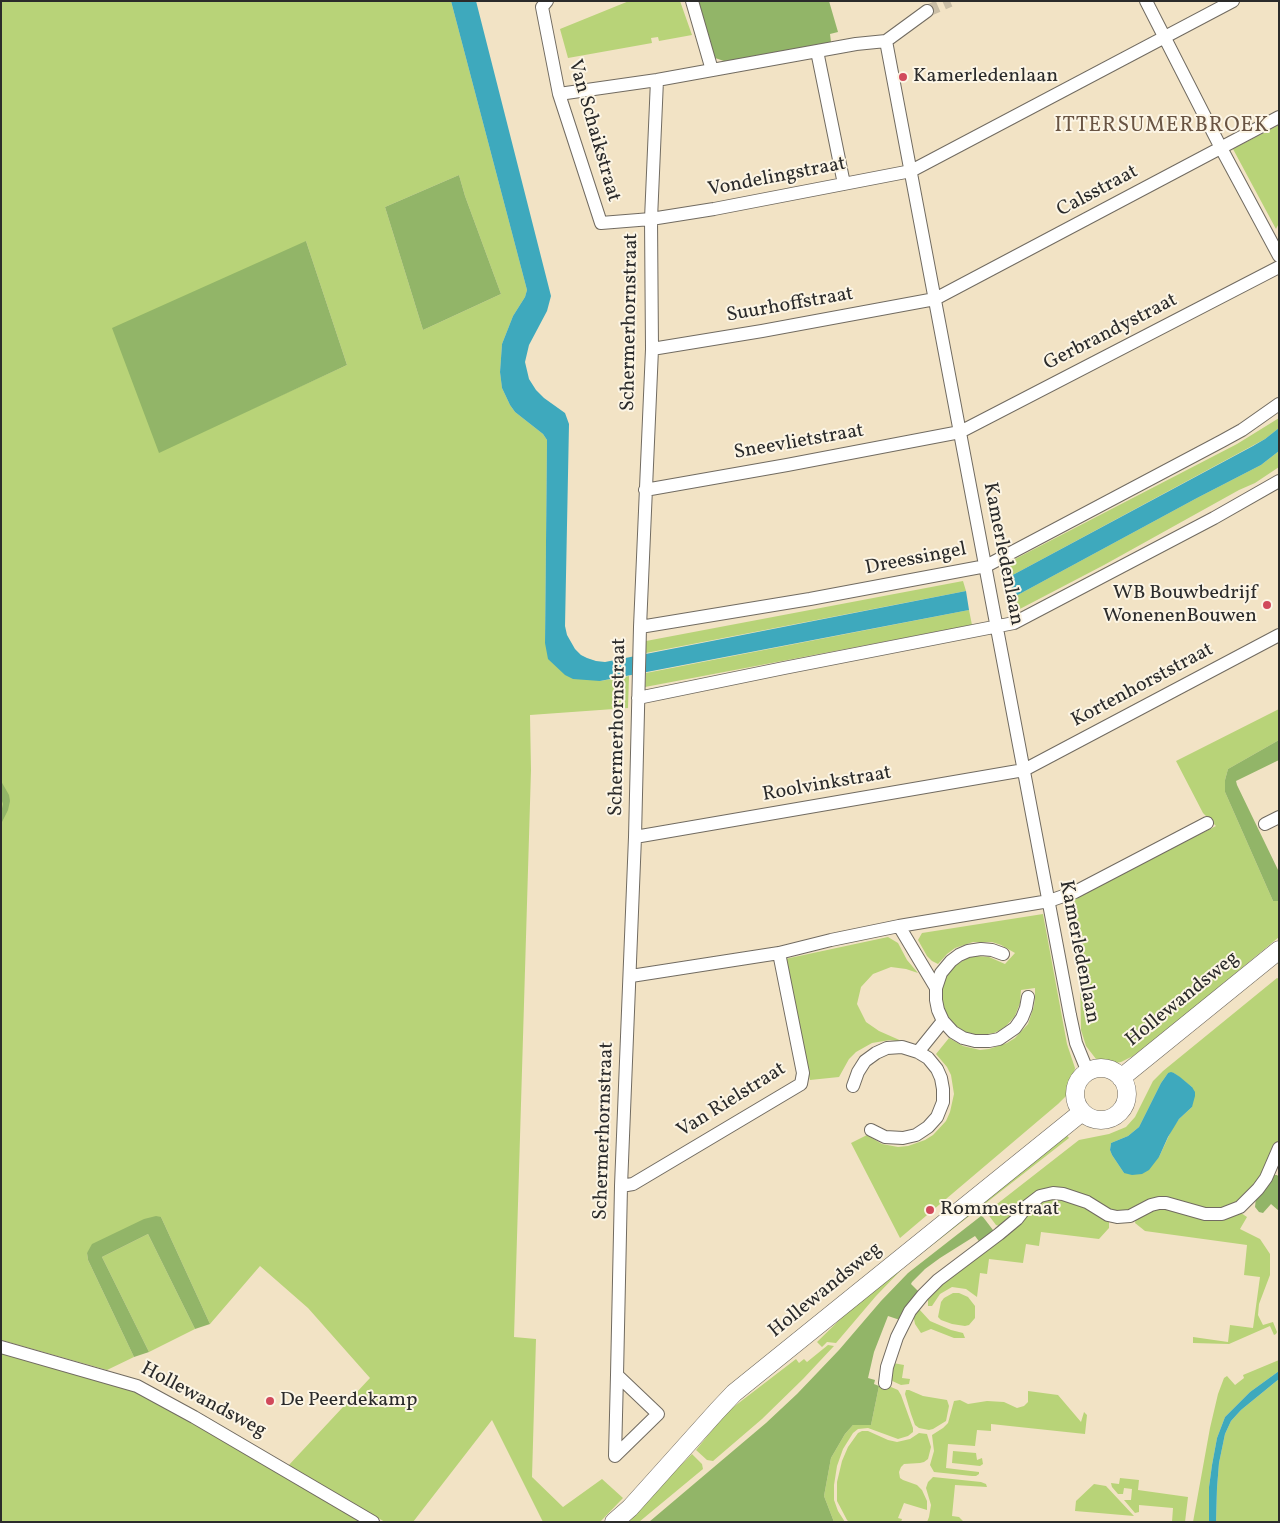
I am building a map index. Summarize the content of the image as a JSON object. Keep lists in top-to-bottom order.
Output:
{
  "streets": {
    "main road": ["Hollewandsweg"],
    "street": [
      "Van Schaikstraat",
      "Vondelingstraat",
      "Calsstraat",
      "Suurhoffstraat",
      "Schermerhornstraat",
      "Gerbrandystraat",
      "Sneevlietstraat",
      "Kamerledenlaan",
      "Dreessingel",
      "Kortenhorststraat",
      "Roolvinkstraat",
      "Van Rielstraat"
    ]
  },
  "crossings": [
    ["Van Schaikstraat", "Vondelingstraat"],
    ["Van Schaikstraat", "Schermerhornstraat"],
    ["Vondelingstraat", "Schermerhornstraat"],
    ["Vondelingstraat", "Kamerledenlaan"],
    ["Calsstraat", "Suurhoffstraat"],
    ["Calsstraat", "Kamerledenlaan"],
    ["Suurhoffstraat", "Schermerhornstraat"],
    ["Suurhoffstraat", "Kamerledenlaan"],
    ["Schermerhornstraat", "Sneevlietstraat"],
    ["Schermerhornstraat", "Dreessingel"],
    ["Schermerhornstraat", "Roolvinkstraat"],
    ["Schermerhornstraat", "Van Rielstraat"],
    ["Gerbrandystraat", "Sneevlietstraat"],
    ["Gerbrandystraat", "Kamerledenlaan"],
    ["Sneevlietstraat", "Kamerledenlaan"],
    ["Kamerledenlaan", "Dreessingel"],
    ["Kamerledenlaan", "Kortenhorststraat"],
    ["Kamerledenlaan", "Roolvinkstraat"],
    ["Kamerledenlaan", "Hollewandsweg"],
    ["Kortenhorststraat", "Roolvinkstraat"]
  ],
  "districts": ["ITTERSUMERBROEK"],
  "places": [
    "Kamerledenlaan",
    "WB Bouwbedrijf WonenenBouwen",
    "Rommestraat",
    "De Peerdekamp"
  ]
}
